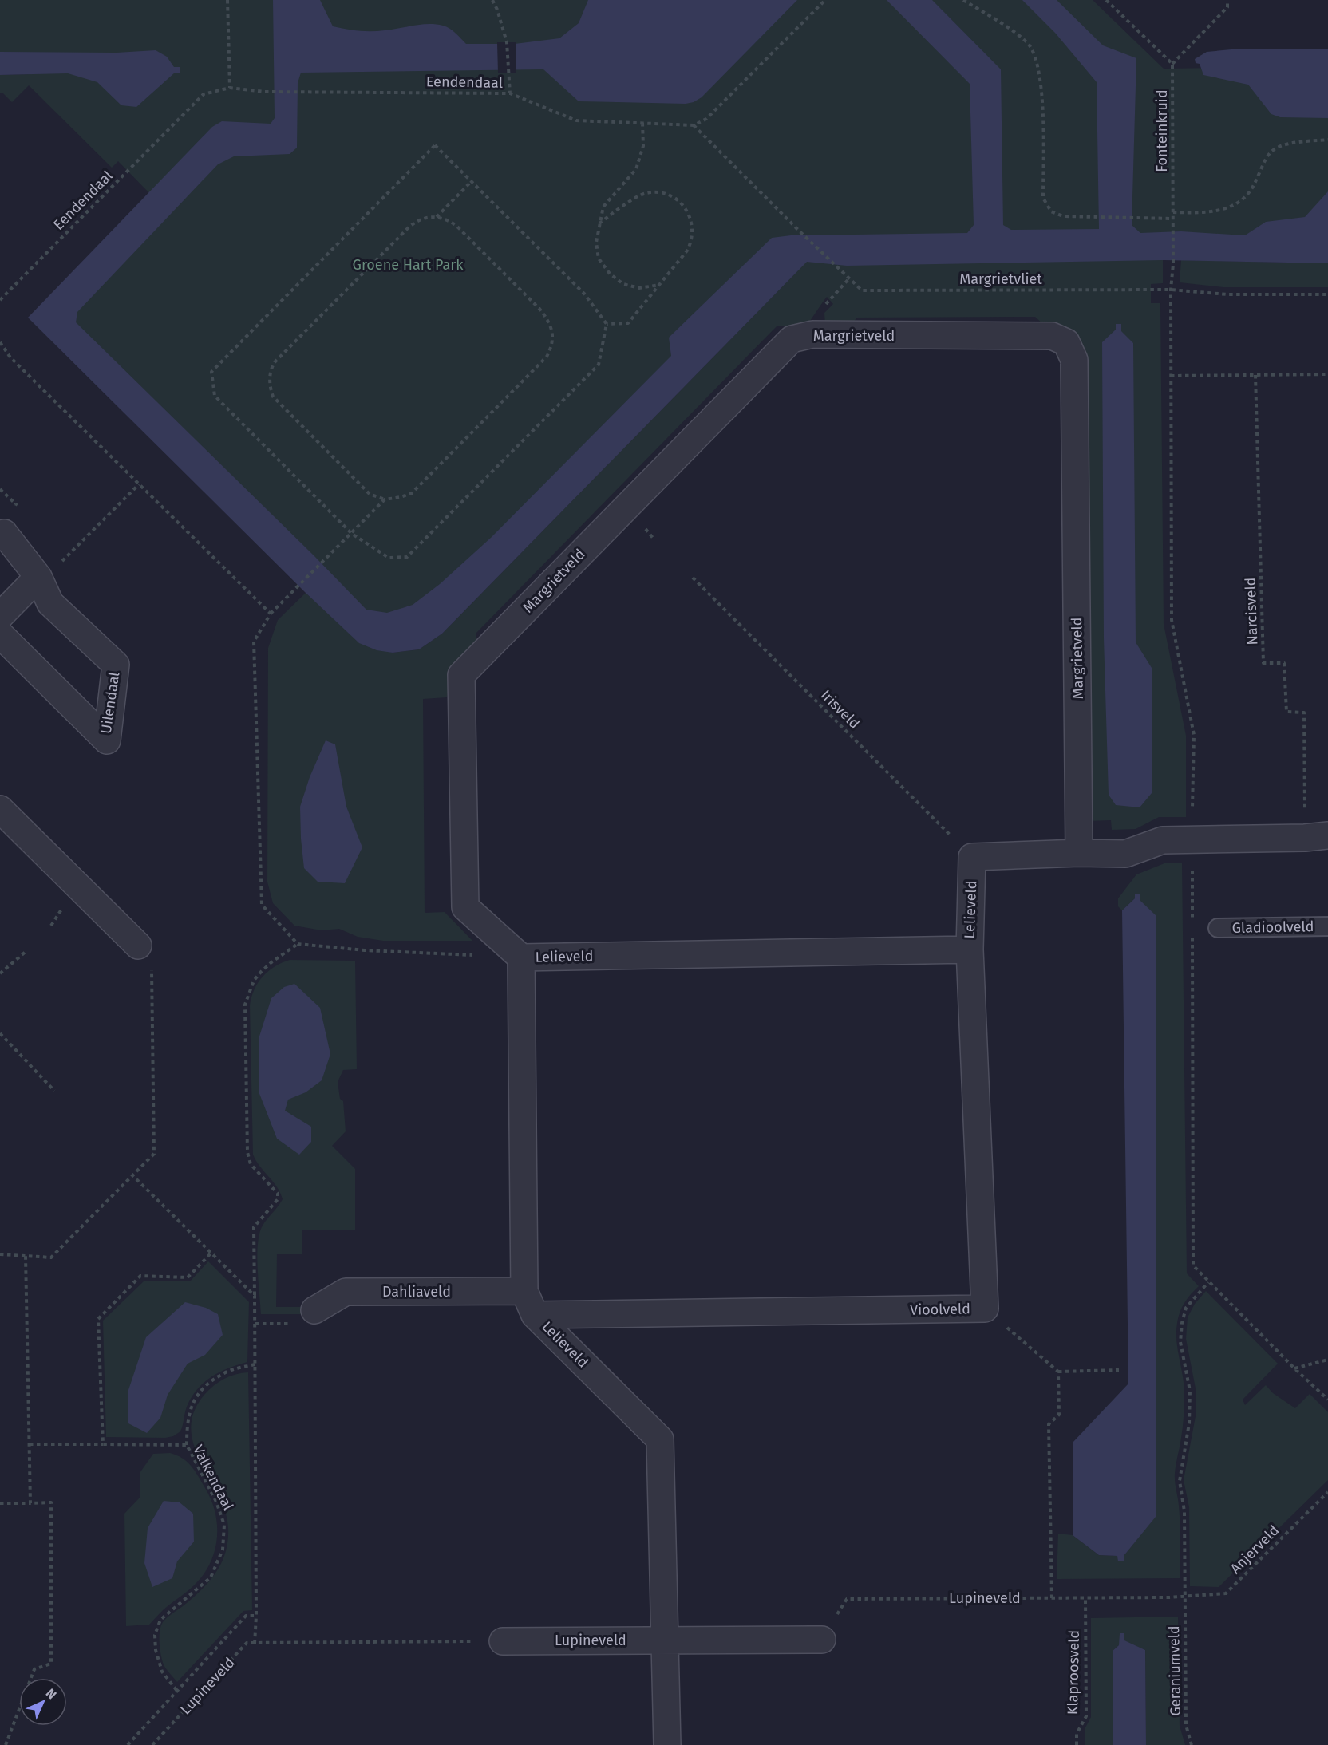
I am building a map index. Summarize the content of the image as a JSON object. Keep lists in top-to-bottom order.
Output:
{
  "streets": {
    "street": [
      "Margrietveld",
      "Uilendaal",
      "Lelieveld",
      "Dahliaveld",
      "Vioolveld",
      "Lupineveld"
    ],
    "lane": ["Gladioolveld"],
    "path": [
      "Eendendaal",
      "Fonteinkruid",
      "Margrietvliet",
      "Narcisveld",
      "Irisveld",
      "Valkendaal",
      "Anjerveld",
      "Geraniumveld",
      "Klaproosveld"
    ]
  },
  "crossings": [
    ["Eendendaal", "Margrietvliet"],
    ["Fonteinkruid", "Margrietvliet"],
    ["Margrietveld", "Lelieveld"],
    ["Irisveld", "Lelieveld"],
    ["Lelieveld", "Dahliaveld"],
    ["Lelieveld", "Vioolveld"],
    ["Lelieveld", "Lupineveld"],
    ["Anjerveld", "Lupineveld"],
    ["Anjerveld", "Geraniumveld"],
    ["Lupineveld", "Geraniumveld"],
    ["Lupineveld", "Klaproosveld"]
  ],
  "parks": ["Groene Hart Park"],
  "north": "top right"
}
